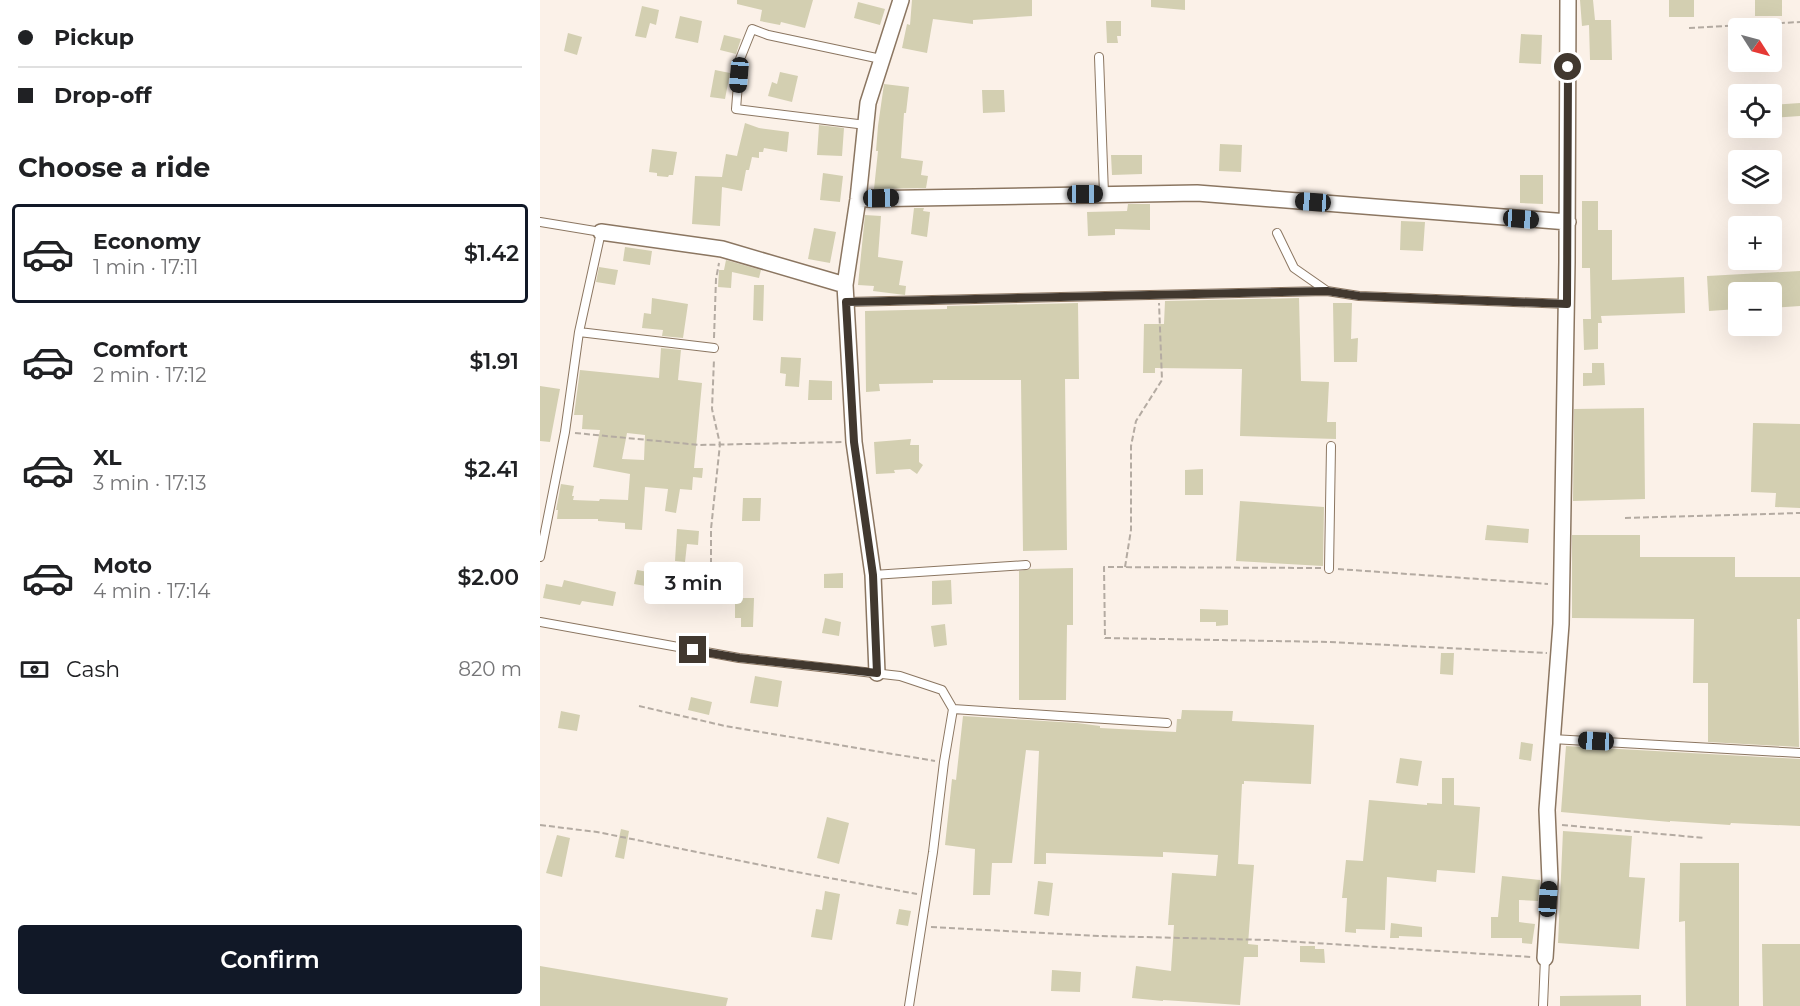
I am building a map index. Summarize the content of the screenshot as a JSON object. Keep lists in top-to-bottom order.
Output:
{
  "north": "bottom right",
  "page": {
    "banner": ["Pickup", "Drop-off"],
    "map_buttons": ["+", "−"],
    "heading": "Choose a ride",
    "list": [
      {
        "name": "Economy",
        "note": "1 min · 17:11",
        "value": "$1.42"
      },
      {
        "name": "Comfort",
        "note": "2 min · 17:12",
        "value": "$1.91"
      },
      {
        "name": "XL",
        "note": "3 min · 17:13",
        "value": "$2.41"
      },
      {
        "name": "Moto",
        "note": "4 min · 17:14",
        "value": "$2.00"
      }
    ],
    "bubble": "3 min",
    "pay": ["Cash", "820 m"],
    "buttons": "Confirm"
  }
}
